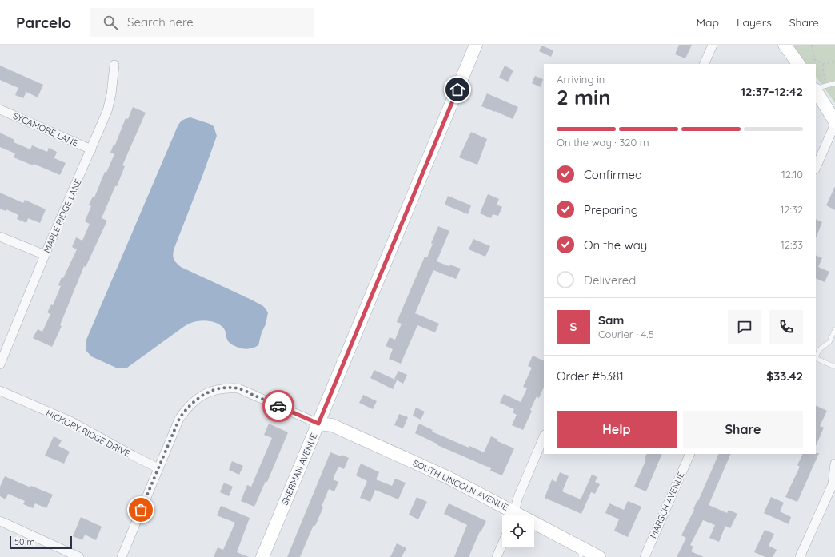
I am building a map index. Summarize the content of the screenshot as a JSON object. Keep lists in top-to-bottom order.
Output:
{
  "streets": {
    "street": [
      "SYCAMORE LANE",
      "MAPLE RIDGE LANE",
      "HICKORY RIDGE DRIVE",
      "SHERMAN AVENUE",
      "SOUTH LINCOLN AVENUE",
      "MARSCH AVENUE"
    ]
  },
  "crossings": [
    ["SYCAMORE LANE", "MAPLE RIDGE LANE"],
    ["SHERMAN AVENUE", "SOUTH LINCOLN AVENUE"]
  ],
  "scale_bar": "50 m",
  "page": {
    "header": "Parcelo",
    "search": "Search here",
    "nav": ["Map", "Layers", "Share"],
    "heading": ["2 min", "Arriving in", "12:37–12:42"],
    "panel": [
      "Sam",
      "Courier · 4.5",
      "Order #5381",
      "$33.42"
    ],
    "bar": "On the way · 320 m",
    "list": [
      ["Confirmed", "12:10"],
      ["Preparing", "12:32"],
      ["On the way", "12:33"],
      "Delivered"
    ],
    "round": "S",
    "buttons": ["Help", "Share"],
    "scale": "50 m"
  }
}
